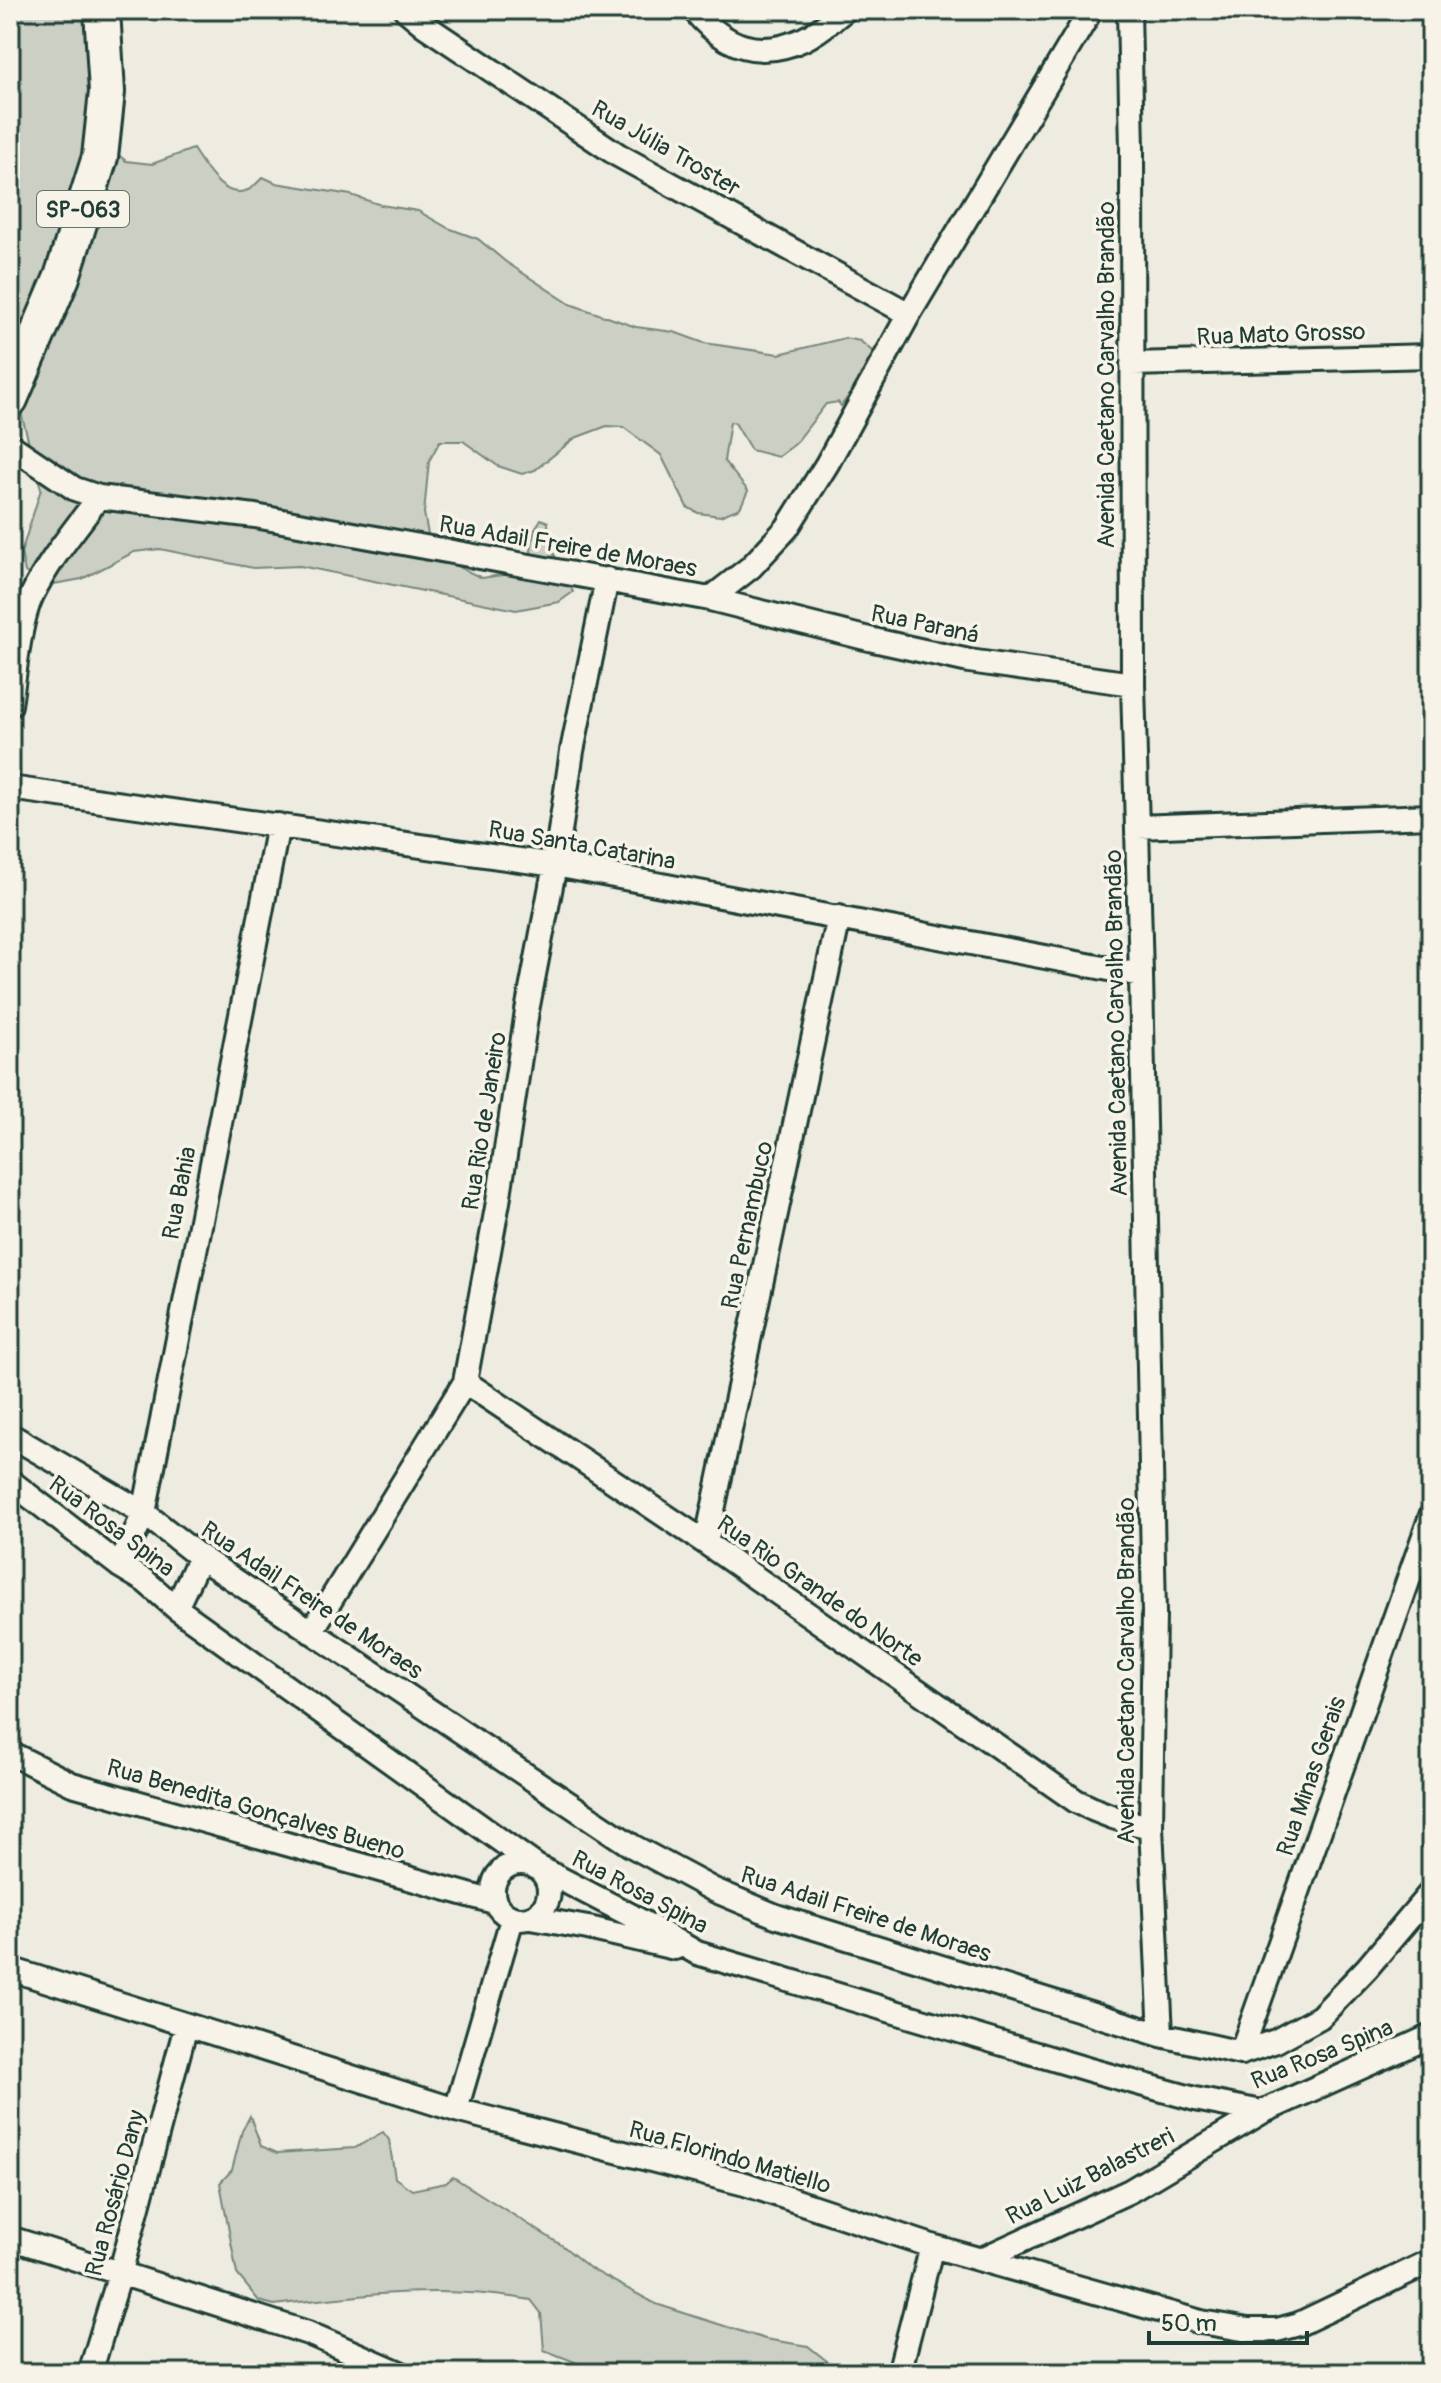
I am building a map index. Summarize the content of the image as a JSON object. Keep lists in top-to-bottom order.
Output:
{
  "streets": {
    "main road": ["SP-063"],
    "street": [
      "Rua Júlia Troster",
      "Rua Mato Grosso",
      "Avenida Caetano Carvalho Brandão",
      "Rua Adail Freire de Moraes",
      "Rua Paraná",
      "Rua Santa Catarina",
      "Rua Rio de Janeiro",
      "Rua Bahia",
      "Rua Pernambuco",
      "Rua Rosa Spina",
      "Rua Rio Grande do Norte",
      "Rua Minas Gerais",
      "Rua Benedita Gonçalves Bueno",
      "Rua Florindo Matiello",
      "Rua Luiz Balastreri",
      "Rua Rosário Dany"
    ]
  },
  "crossings": [
    ["Rua Júlia Troster", "Rua Adail Freire de Moraes"],
    ["Rua Mato Grosso", "Avenida Caetano Carvalho Brandão"],
    ["Avenida Caetano Carvalho Brandão", "Rua Adail Freire de Moraes"],
    ["Avenida Caetano Carvalho Brandão", "Rua Paraná"],
    ["Avenida Caetano Carvalho Brandão", "Rua Santa Catarina"],
    ["Avenida Caetano Carvalho Brandão", "Rua Rio Grande do Norte"],
    ["Rua Adail Freire de Moraes", "Rua Paraná"],
    ["Rua Adail Freire de Moraes", "Rua Rio de Janeiro"],
    ["Rua Adail Freire de Moraes", "Rua Bahia"],
    ["Rua Adail Freire de Moraes", "Rua Minas Gerais"],
    ["Rua Santa Catarina", "Rua Rio de Janeiro"],
    ["Rua Santa Catarina", "Rua Bahia"],
    ["Rua Santa Catarina", "Rua Pernambuco"],
    ["Rua Rio de Janeiro", "Rua Rio Grande do Norte"],
    ["Rua Bahia", "Rua Rosa Spina"],
    ["Rua Pernambuco", "Rua Rio Grande do Norte"],
    ["Rua Rosa Spina", "Rua Benedita Gonçalves Bueno"],
    ["Rua Rosa Spina", "Rua Luiz Balastreri"],
    ["Rua Florindo Matiello", "Rua Luiz Balastreri"],
    ["Rua Florindo Matiello", "Rua Rosário Dany"]
  ],
  "scale_bar": "50 m"
}
